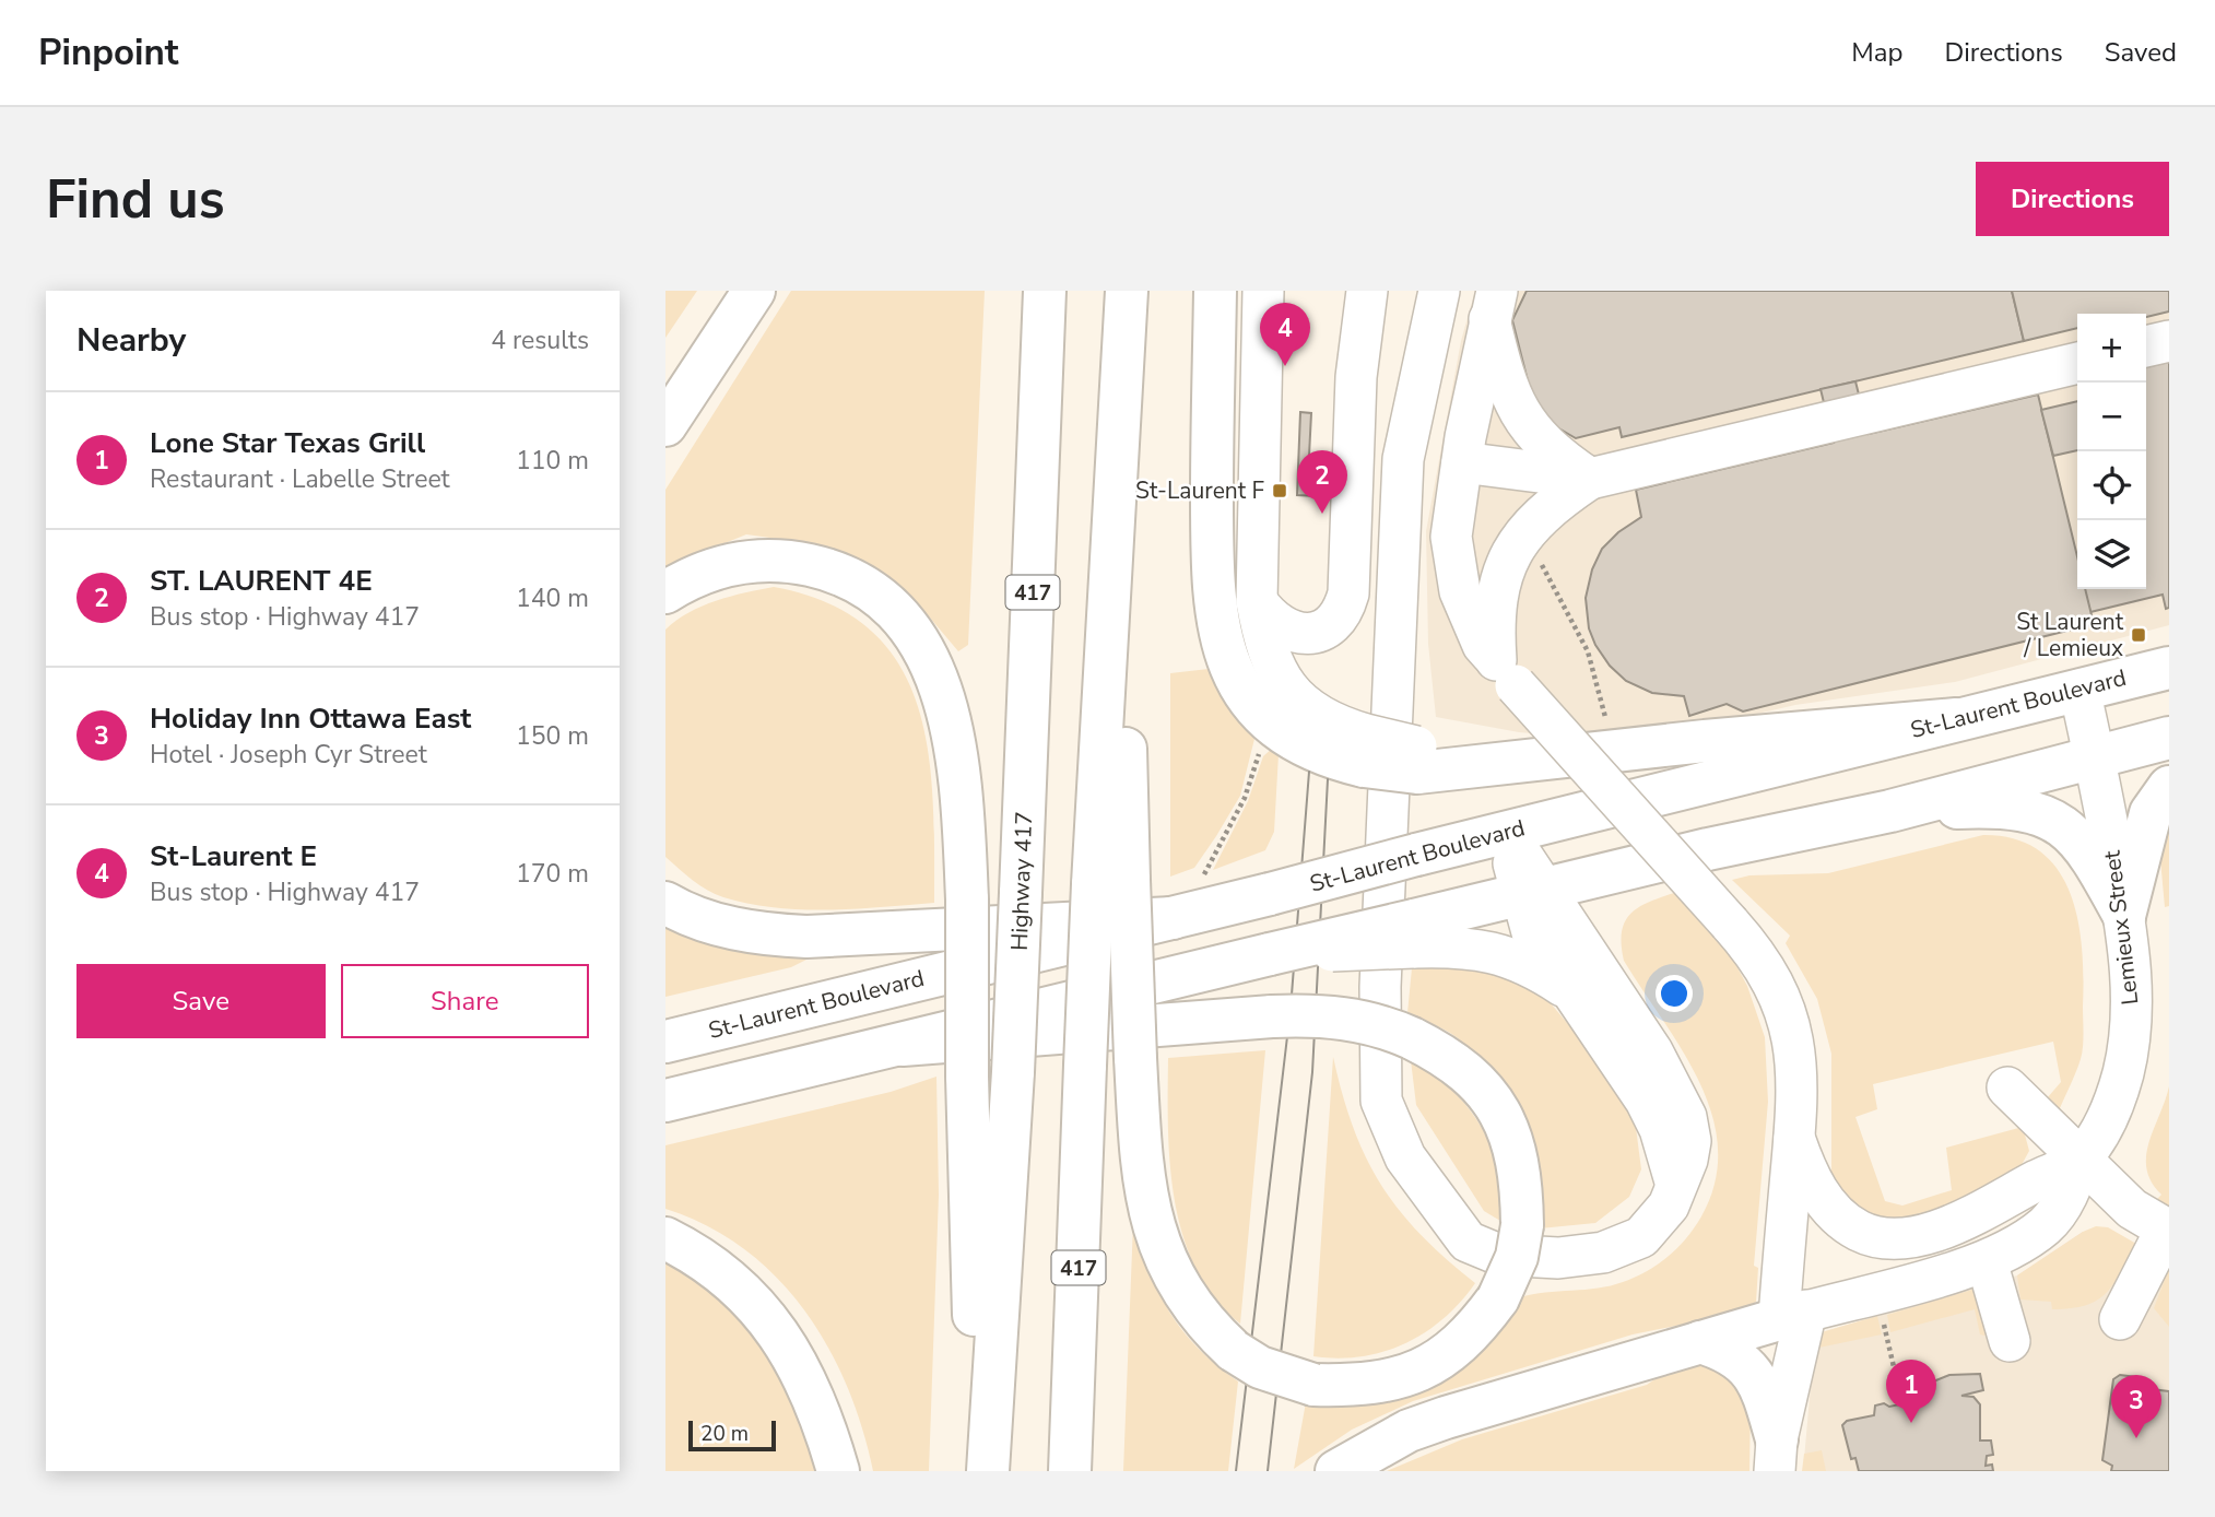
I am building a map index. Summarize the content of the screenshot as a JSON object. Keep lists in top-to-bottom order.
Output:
{
  "streets": {
    "main road": ["417", "St-Laurent Boulevard", "Highway 417"],
    "street": ["Lemieux Street"]
  },
  "crossings": [
    ["St-Laurent Boulevard", "Lemieux Street"]
  ],
  "places": {
    "transit": ["St-Laurent F", "St Laurent / Lemieux"]
  },
  "scale_bar": "20 m",
  "page": {
    "header": "Pinpoint",
    "nav": ["Map", "Directions", "Saved"],
    "buttons": [
      "Directions",
      ["Save", "Share"]
    ],
    "title": "Find us",
    "heading": ["Nearby", "4 results"],
    "pins": [
      "4",
      "2",
      "1",
      "3"
    ],
    "map_buttons": ["+", "−"],
    "list": [
      {
        "mark": "1",
        "name": "Lone Star Texas Grill",
        "note": "Restaurant · Labelle Street",
        "value": "110 m"
      },
      {
        "mark": "2",
        "name": "ST. LAURENT 4E",
        "note": "Bus stop · Highway 417",
        "value": "140 m"
      },
      {
        "mark": "3",
        "name": "Holiday Inn Ottawa East",
        "note": "Hotel · Joseph Cyr Street",
        "value": "150 m"
      },
      {
        "mark": "4",
        "name": "St-Laurent E",
        "note": "Bus stop · Highway 417",
        "value": "170 m"
      }
    ],
    "scale": "20 m"
  }
}
